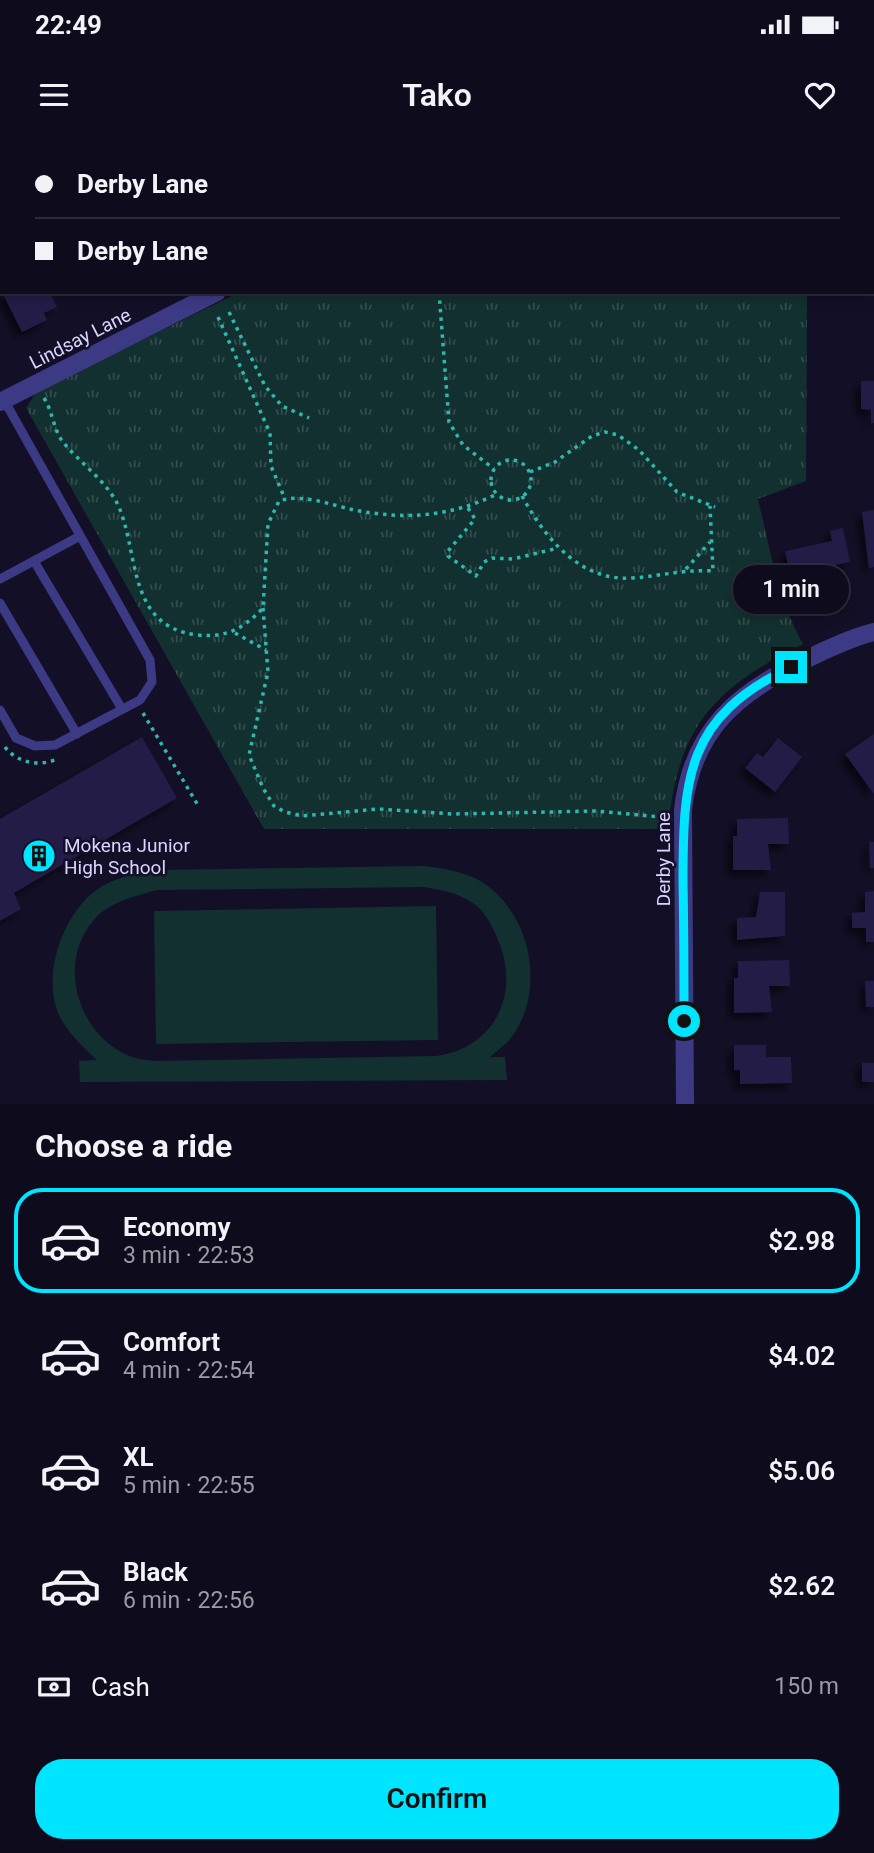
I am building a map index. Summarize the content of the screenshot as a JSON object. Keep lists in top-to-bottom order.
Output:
{
  "streets": {
    "street": ["Lindsay Lane", "Derby Lane"]
  },
  "places": {
    "building": ["Mokena Junior High School"]
  },
  "page": {
    "status": "22:49",
    "header": "Tako",
    "banner": ["Derby Lane", "Derby Lane"],
    "bubble": "1 min",
    "heading": "Choose a ride",
    "list": [
      {
        "name": "Economy",
        "note": "3 min · 22:53",
        "value": "$2.98"
      },
      {
        "name": "Comfort",
        "note": "4 min · 22:54",
        "value": "$4.02"
      },
      {
        "name": "XL",
        "note": "5 min · 22:55",
        "value": "$5.06"
      },
      {
        "name": "Black",
        "note": "6 min · 22:56",
        "value": "$2.62"
      }
    ],
    "pay": ["Cash", "150 m"],
    "buttons": "Confirm"
  }
}
